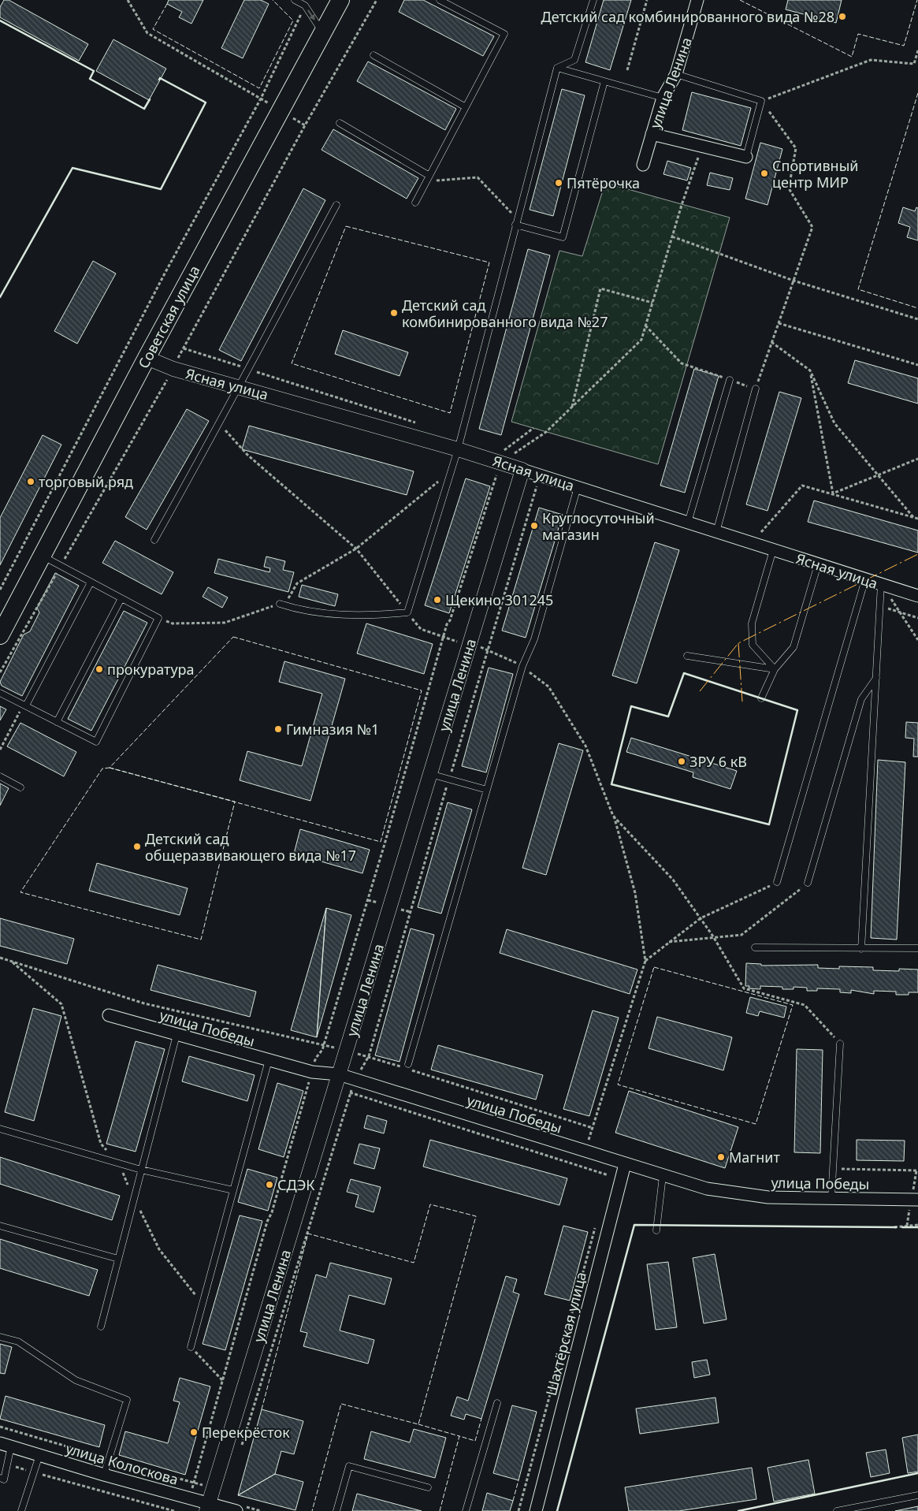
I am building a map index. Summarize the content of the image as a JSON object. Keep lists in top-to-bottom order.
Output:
{
  "streets": {
    "main road": ["Советская улица"],
    "street": [
      "улица Ленина",
      "Ясная улица",
      "улица Победы",
      "Шахтёрская улица",
      "улица Колоскова"
    ]
  },
  "crossings": [
    ["улица Ленина", "Ясная улица"],
    ["улица Ленина", "улица Победы"],
    ["улица Ленина", "улица Колоскова"],
    ["Советская улица", "Ясная улица"],
    ["улица Победы", "Шахтёрская улица"]
  ],
  "places": [
    "Детский сад комбинированного вида №28",
    "Спортивный центр МИР",
    "Пятёрочка",
    "Детский сад комбинированного вида №27",
    "торговый ряд",
    "Круглосуточный магазин",
    "Щекино 301245",
    "прокуратура",
    "Гимназия №1",
    "ЗРУ 6 кВ",
    "Детский сад общеразвивающего вида №17",
    "Магнит",
    "СДЭК",
    "Перекрёсток"
  ]
}
